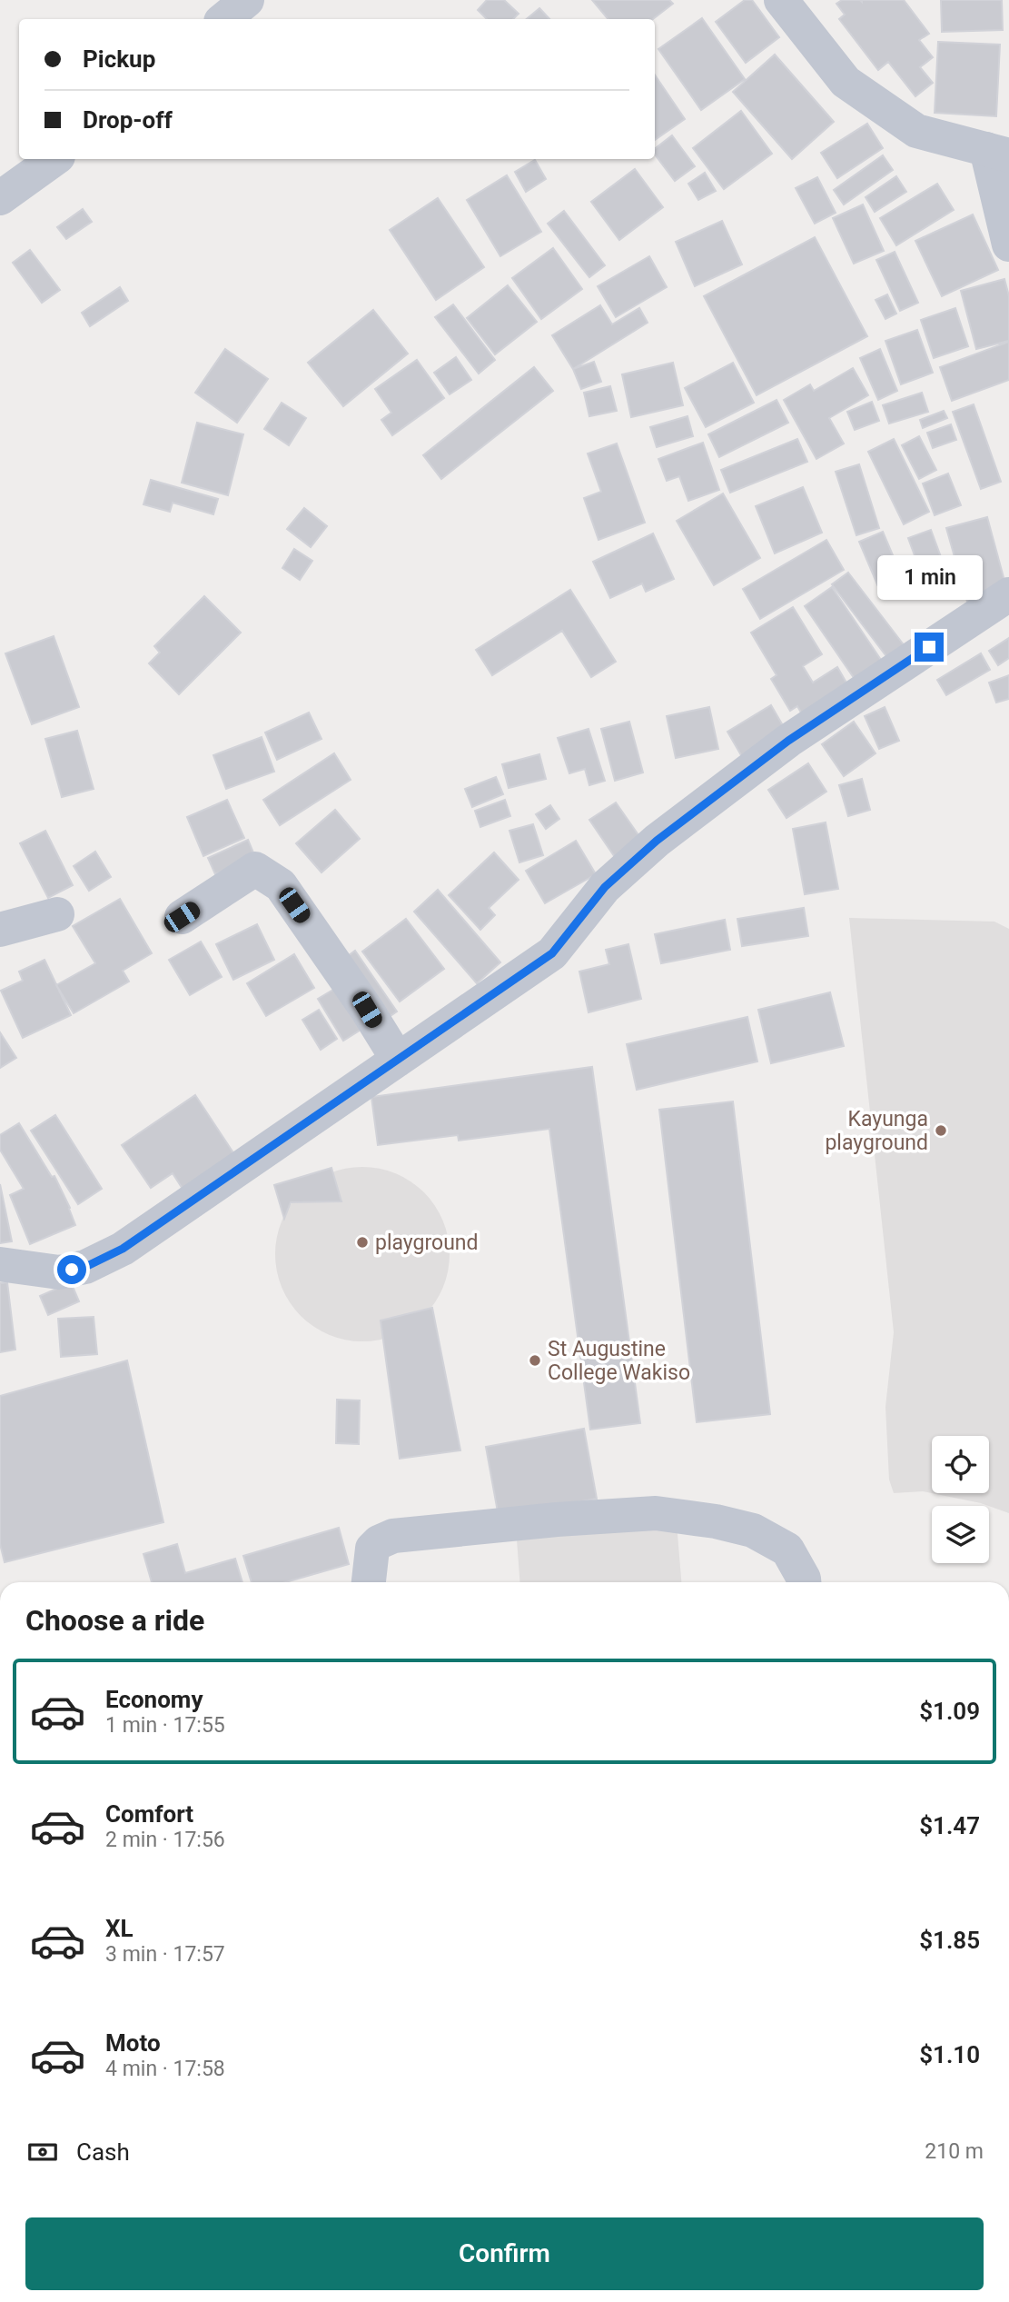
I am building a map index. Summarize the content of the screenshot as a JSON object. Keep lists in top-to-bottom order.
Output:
{
  "places": ["Kayunga playground", "playground", "St Augustine College Wakiso"],
  "page": {
    "banner": ["Pickup", "Drop-off"],
    "bubble": "1 min",
    "heading": "Choose a ride",
    "list": [
      {
        "name": "Economy",
        "note": "1 min · 17:55",
        "value": "$1.09"
      },
      {
        "name": "Comfort",
        "note": "2 min · 17:56",
        "value": "$1.47"
      },
      {
        "name": "XL",
        "note": "3 min · 17:57",
        "value": "$1.85"
      },
      {
        "name": "Moto",
        "note": "4 min · 17:58",
        "value": "$1.10"
      }
    ],
    "pay": ["Cash", "210 m"],
    "buttons": "Confirm"
  }
}
